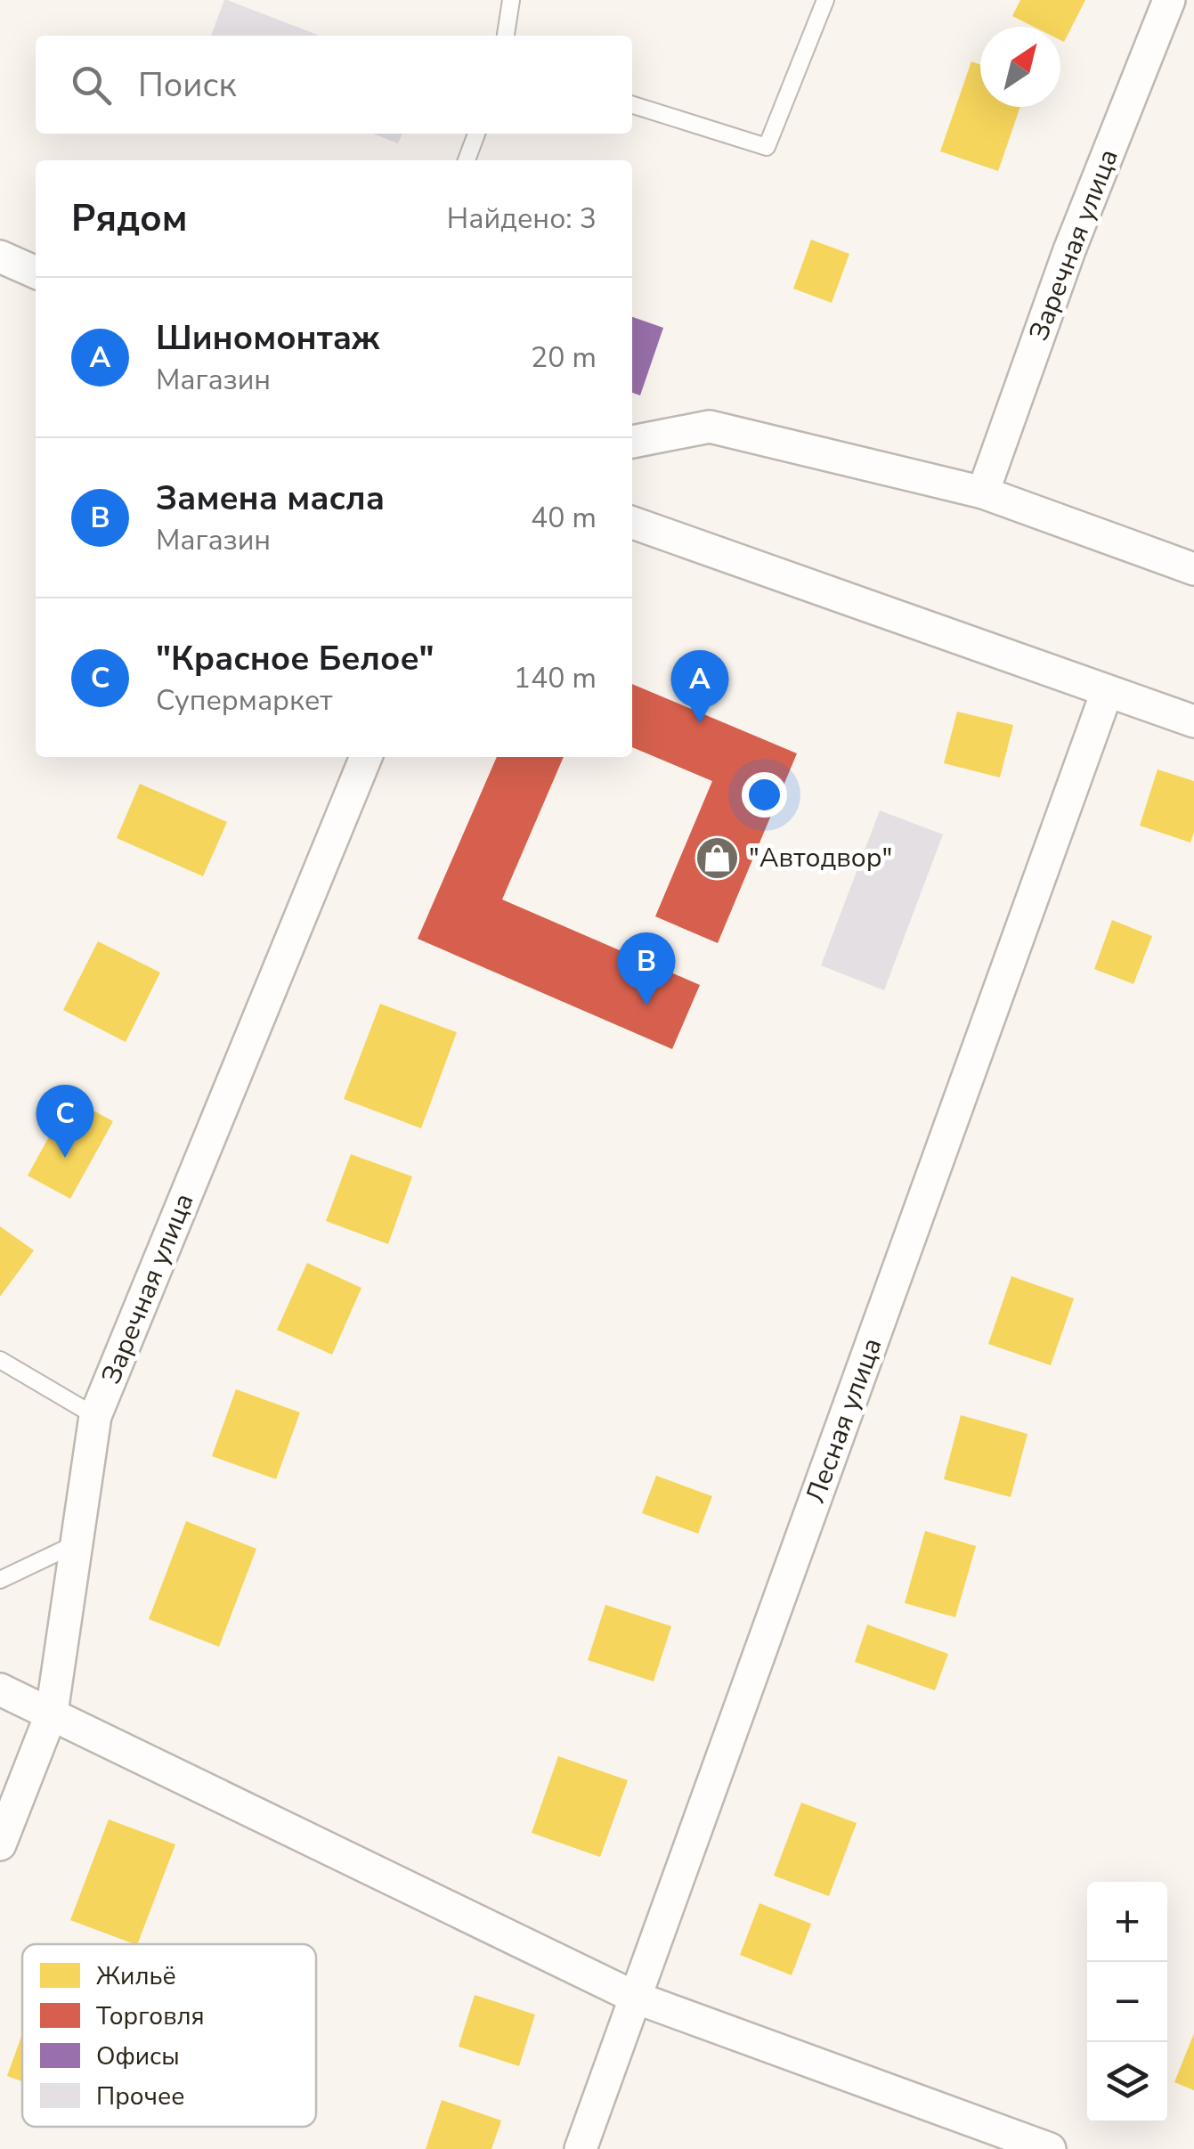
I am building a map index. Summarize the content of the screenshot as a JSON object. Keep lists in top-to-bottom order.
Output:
{
  "streets": {
    "street": ["Заречная улица", "Лесная улица"]
  },
  "places": {
    "shop": ["\"Автодвор\""]
  },
  "legend": [
    "Жильё",
    "Торговля",
    "Офисы",
    "Прочее"
  ],
  "north": "top right",
  "page": {
    "search": "Поиск",
    "heading": ["Рядом", "Найдено: 3"],
    "list": [
      {
        "mark": "A",
        "name": "Шиномонтаж",
        "note": "Магазин",
        "value": "20 m"
      },
      {
        "mark": "B",
        "name": "Замена масла",
        "note": "Магазин",
        "value": "40 m"
      },
      {
        "mark": "C",
        "name": "\"Красное Белое\"",
        "note": "Супермаркет",
        "value": "140 m"
      }
    ],
    "pins": ["A", "B", "C"],
    "map_buttons": ["+", "−"]
  }
}
